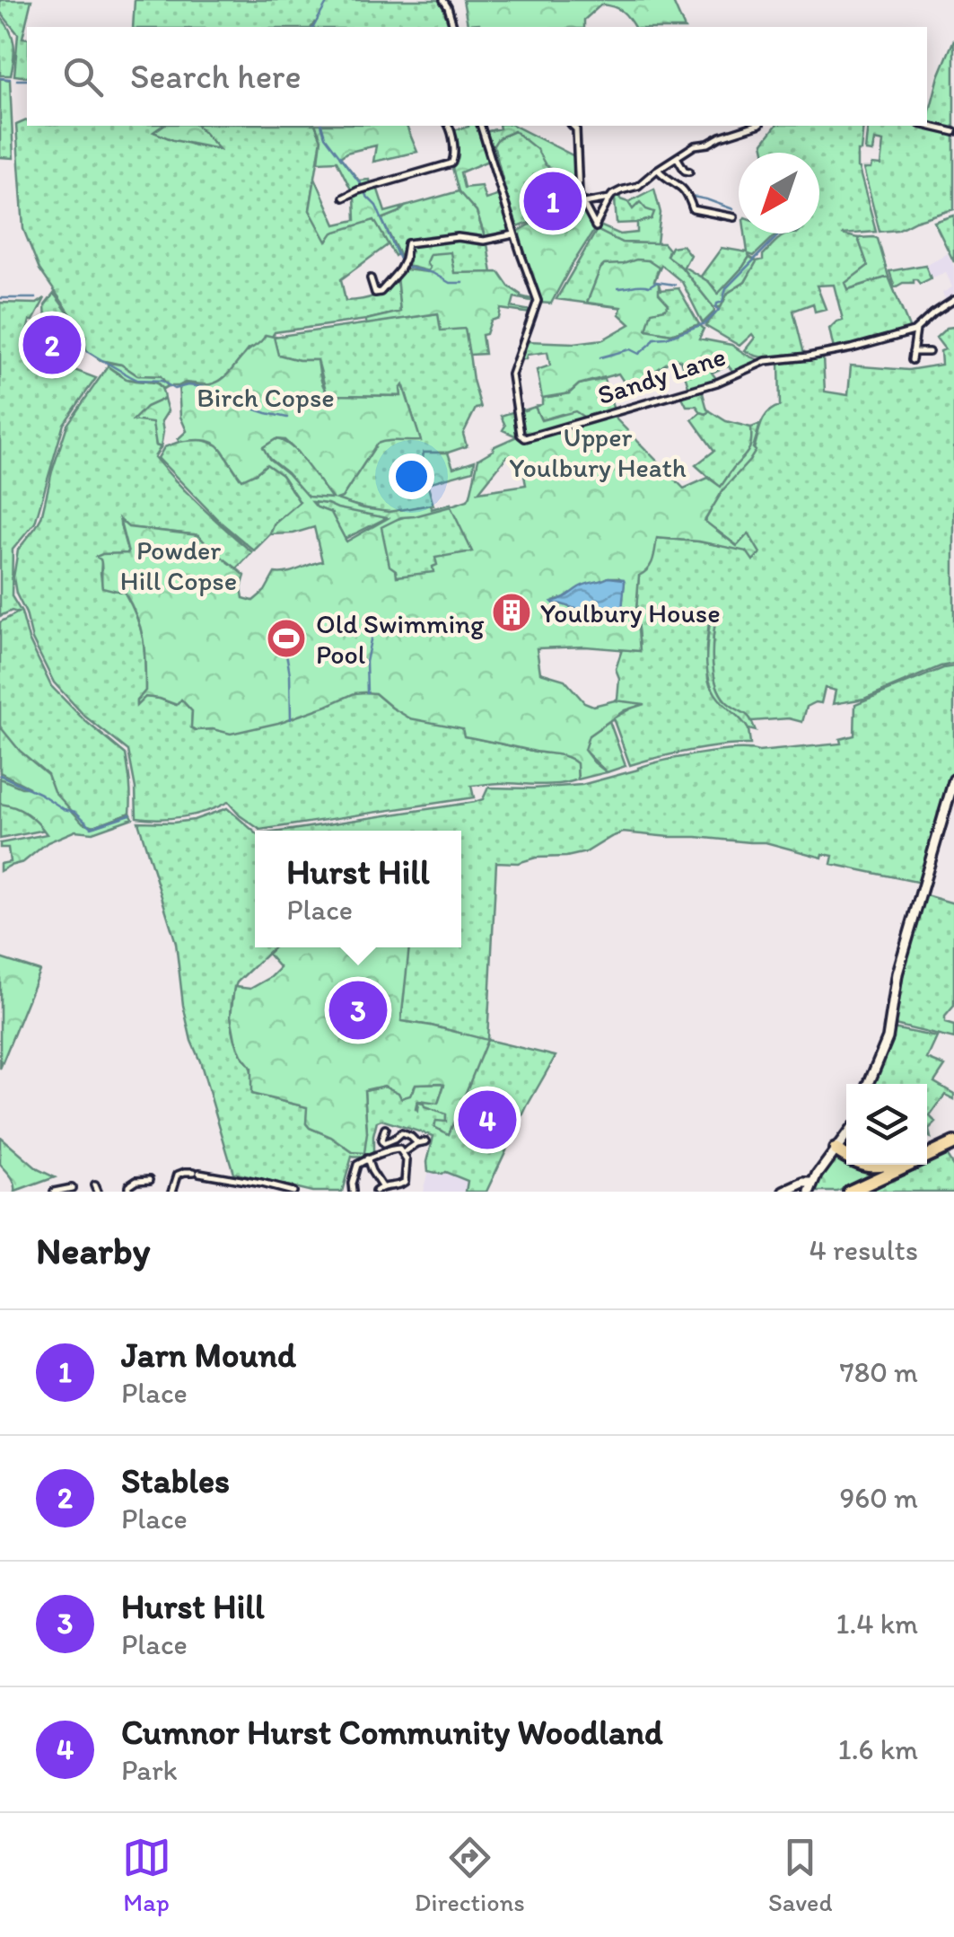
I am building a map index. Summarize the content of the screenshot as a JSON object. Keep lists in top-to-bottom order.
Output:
{
  "streets": {
    "street": ["Sandy Lane"]
  },
  "parks": ["Birch Copse", "Upper Youlbury Heath", "Powder Hill Copse"],
  "places": {
    "building": ["Youlbury House"],
    "sports": ["Old Swimming Pool"]
  },
  "north": "bottom left",
  "page": {
    "search": "Search here",
    "pins": [
      "1",
      "2",
      "3",
      "4"
    ],
    "popup": ["Hurst Hill", "Place"],
    "heading": ["Nearby", "4 results"],
    "list": [
      {
        "mark": "1",
        "name": "Jarn Mound",
        "note": "Place",
        "value": "780 m"
      },
      {
        "mark": "2",
        "name": "Stables",
        "note": "Place",
        "value": "960 m"
      },
      {
        "mark": "3",
        "name": "Hurst Hill",
        "note": "Place",
        "value": "1.4 km"
      },
      {
        "mark": "4",
        "name": "Cumnor Hurst Community Woodland",
        "note": "Park",
        "value": "1.6 km"
      }
    ],
    "nav": ["Map", "Directions", "Saved"]
  }
}
